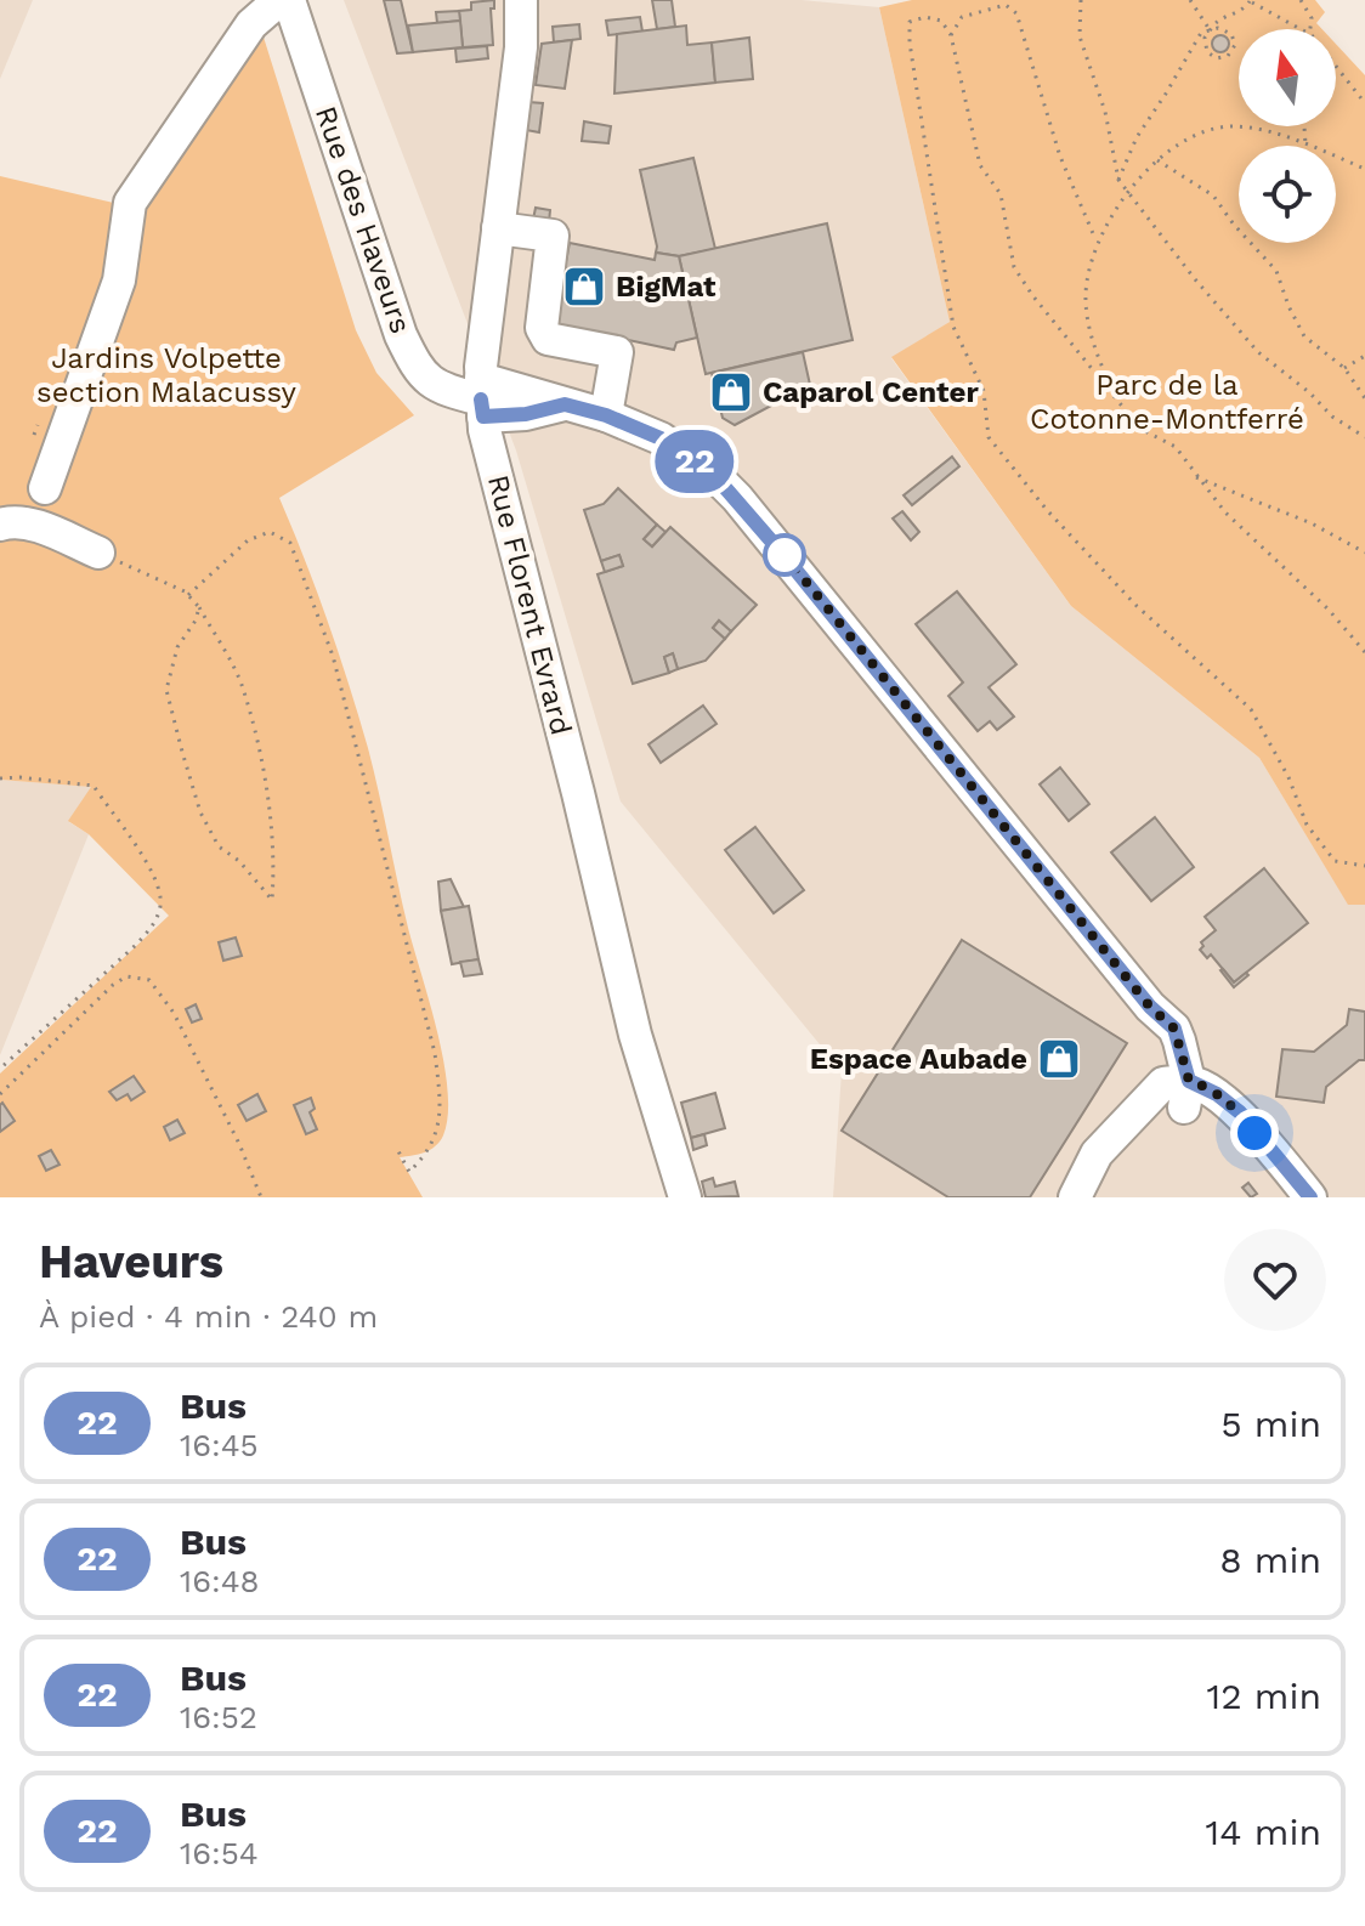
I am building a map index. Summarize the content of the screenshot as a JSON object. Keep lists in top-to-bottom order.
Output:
{
  "streets": {
    "street": ["Rue des Haveurs", "Rue Florent Evrard"]
  },
  "crossings": [
    ["Rue des Haveurs", "Rue Florent Evrard"]
  ],
  "parks": ["Jardins Volpette section Malacussy", "Parc de la Cotonne-Montferré"],
  "places": {
    "shop": ["BigMat", "Caparol Center", "Espace Aubade"]
  },
  "lines": ["bus line 22"],
  "north": "top",
  "page": {
    "on_map": "22",
    "heading": ["Haveurs", "À pied · 4 min · 240 m"],
    "list": [
      {
        "mark": "22",
        "name": "Bus",
        "note": "16:45",
        "value": "5 min"
      },
      {
        "mark": "22",
        "name": "Bus",
        "note": "16:48",
        "value": "8 min"
      },
      {
        "mark": "22",
        "name": "Bus",
        "note": "16:52",
        "value": "12 min"
      },
      {
        "mark": "22",
        "name": "Bus",
        "note": "16:54",
        "value": "14 min"
      }
    ]
  }
}
